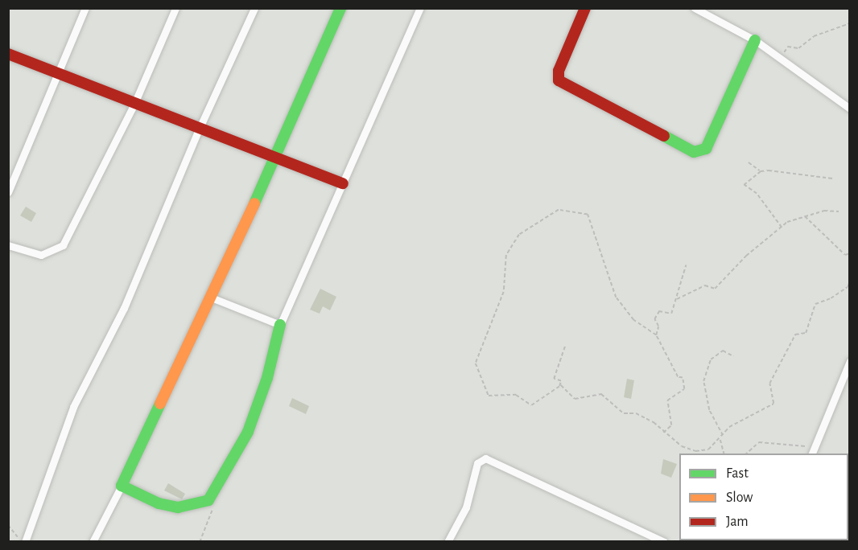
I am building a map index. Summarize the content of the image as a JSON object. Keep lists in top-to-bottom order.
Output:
{
  "legend": ["Fast", "Slow", "Jam"]
}
